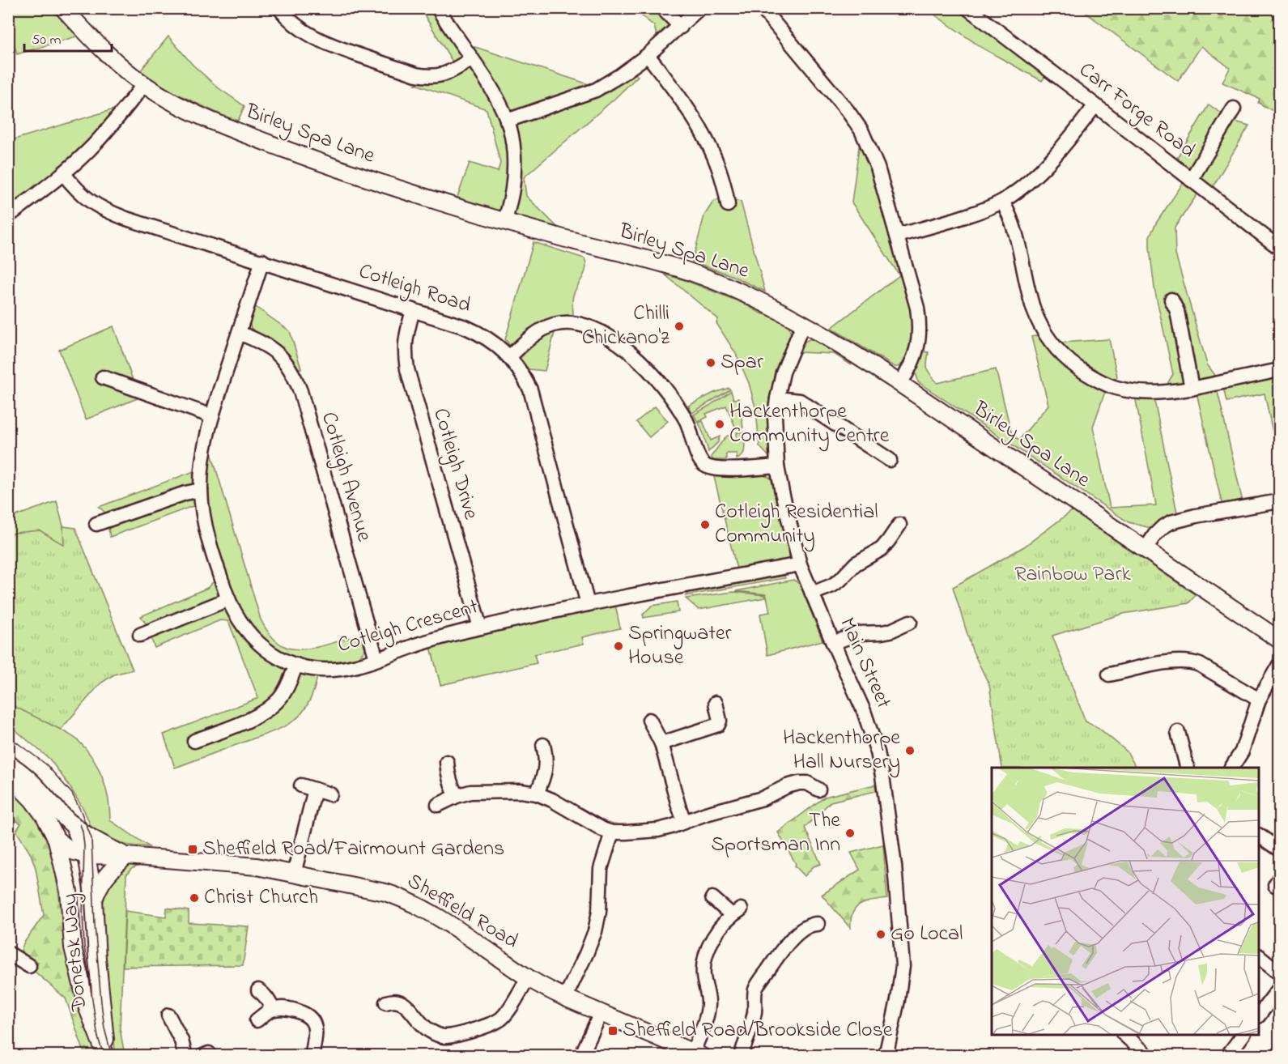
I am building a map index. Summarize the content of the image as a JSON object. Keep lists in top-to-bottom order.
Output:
{
  "streets": {
    "street": [
      "Carr Forge Road",
      "Birley Spa Lane",
      "Cotleigh Road",
      "Cotleigh Drive",
      "Cotleigh Avenue",
      "Cotleigh Crescent",
      "Main Street",
      "Sheffield Road",
      "Donetsk Way"
    ]
  },
  "crossings": [
    ["Birley Spa Lane", "Main Street"],
    ["Cotleigh Road", "Cotleigh Drive"],
    ["Cotleigh Road", "Cotleigh Crescent"],
    ["Cotleigh Drive", "Cotleigh Crescent"],
    ["Cotleigh Avenue", "Cotleigh Crescent"],
    ["Cotleigh Crescent", "Main Street"],
    ["Sheffield Road", "Donetsk Way"]
  ],
  "parks": ["Rainbow Park"],
  "places": {
    "other": [
      "Chilli Chickano'z",
      "Spar",
      "Hackenthorpe Community Centre",
      "Cotleigh Residential Community",
      "Springwater House",
      "Hackenthorpe Hall Nursery",
      "The Sportsman Inn",
      "Christ Church",
      "Go Local"
    ],
    "transit": ["Sheffield Road/Fairmount Gardens", "Sheffield Road/Brookside Close"]
  },
  "scale_bar": "50 m"
}
